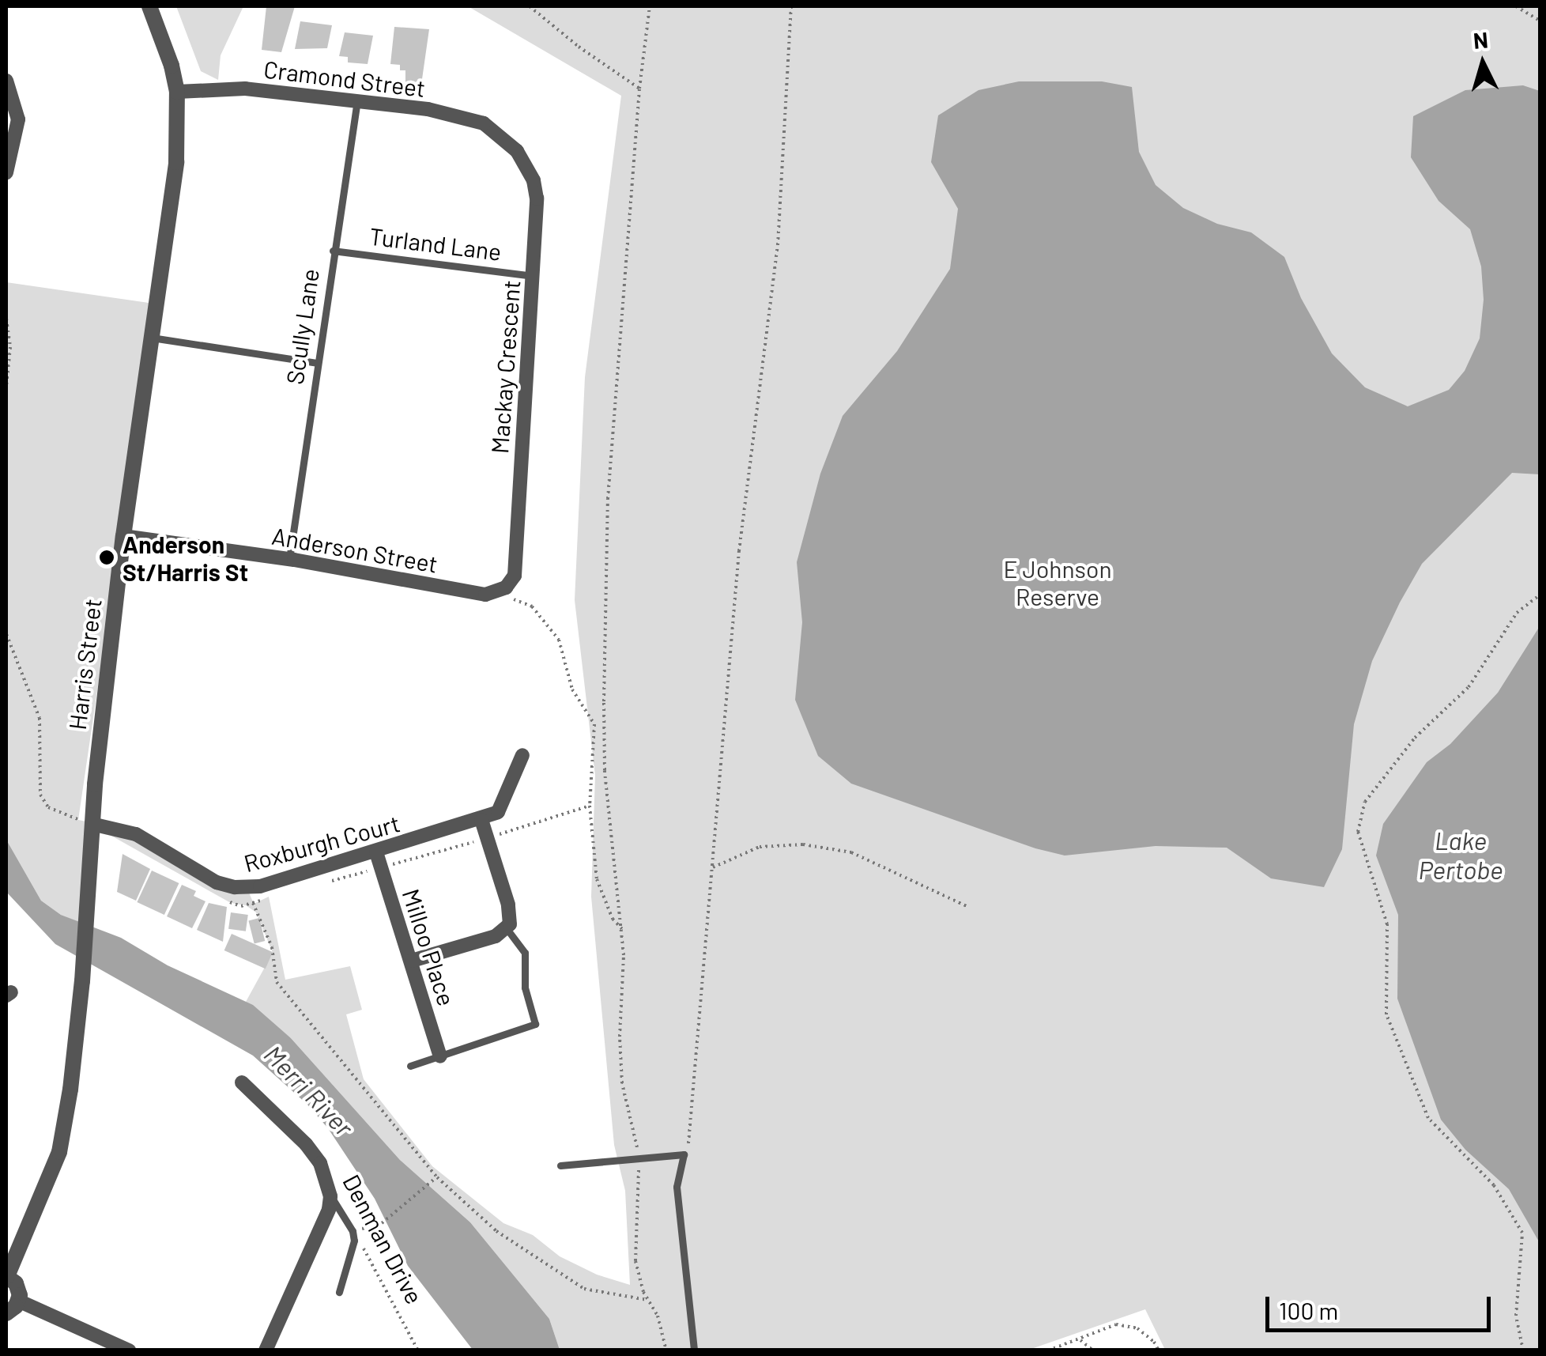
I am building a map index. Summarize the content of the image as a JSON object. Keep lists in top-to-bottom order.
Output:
{
  "streets": {
    "street": [
      "Cramond Street",
      "Mackay Crescent",
      "Anderson Street",
      "Harris Street",
      "Roxburgh Court",
      "Milloo Place",
      "Denman Drive"
    ],
    "lane": ["Turland Lane", "Scully Lane"]
  },
  "crossings": [
    ["Cramond Street", "Scully Lane"],
    ["Cramond Street", "Mackay Crescent"],
    ["Cramond Street", "Harris Street"],
    ["Turland Lane", "Scully Lane"],
    ["Turland Lane", "Mackay Crescent"],
    ["Scully Lane", "Anderson Street"],
    ["Mackay Crescent", "Anderson Street"],
    ["Anderson Street", "Harris Street"],
    ["Harris Street", "Roxburgh Court"],
    ["Roxburgh Court", "Milloo Place"]
  ],
  "water": ["Lake Pertobe", "Merri River"],
  "parks": ["E Johnson Reserve"],
  "places": ["Anderson St/Harris St"],
  "scale_bar": "100 m",
  "north": "top"
}
